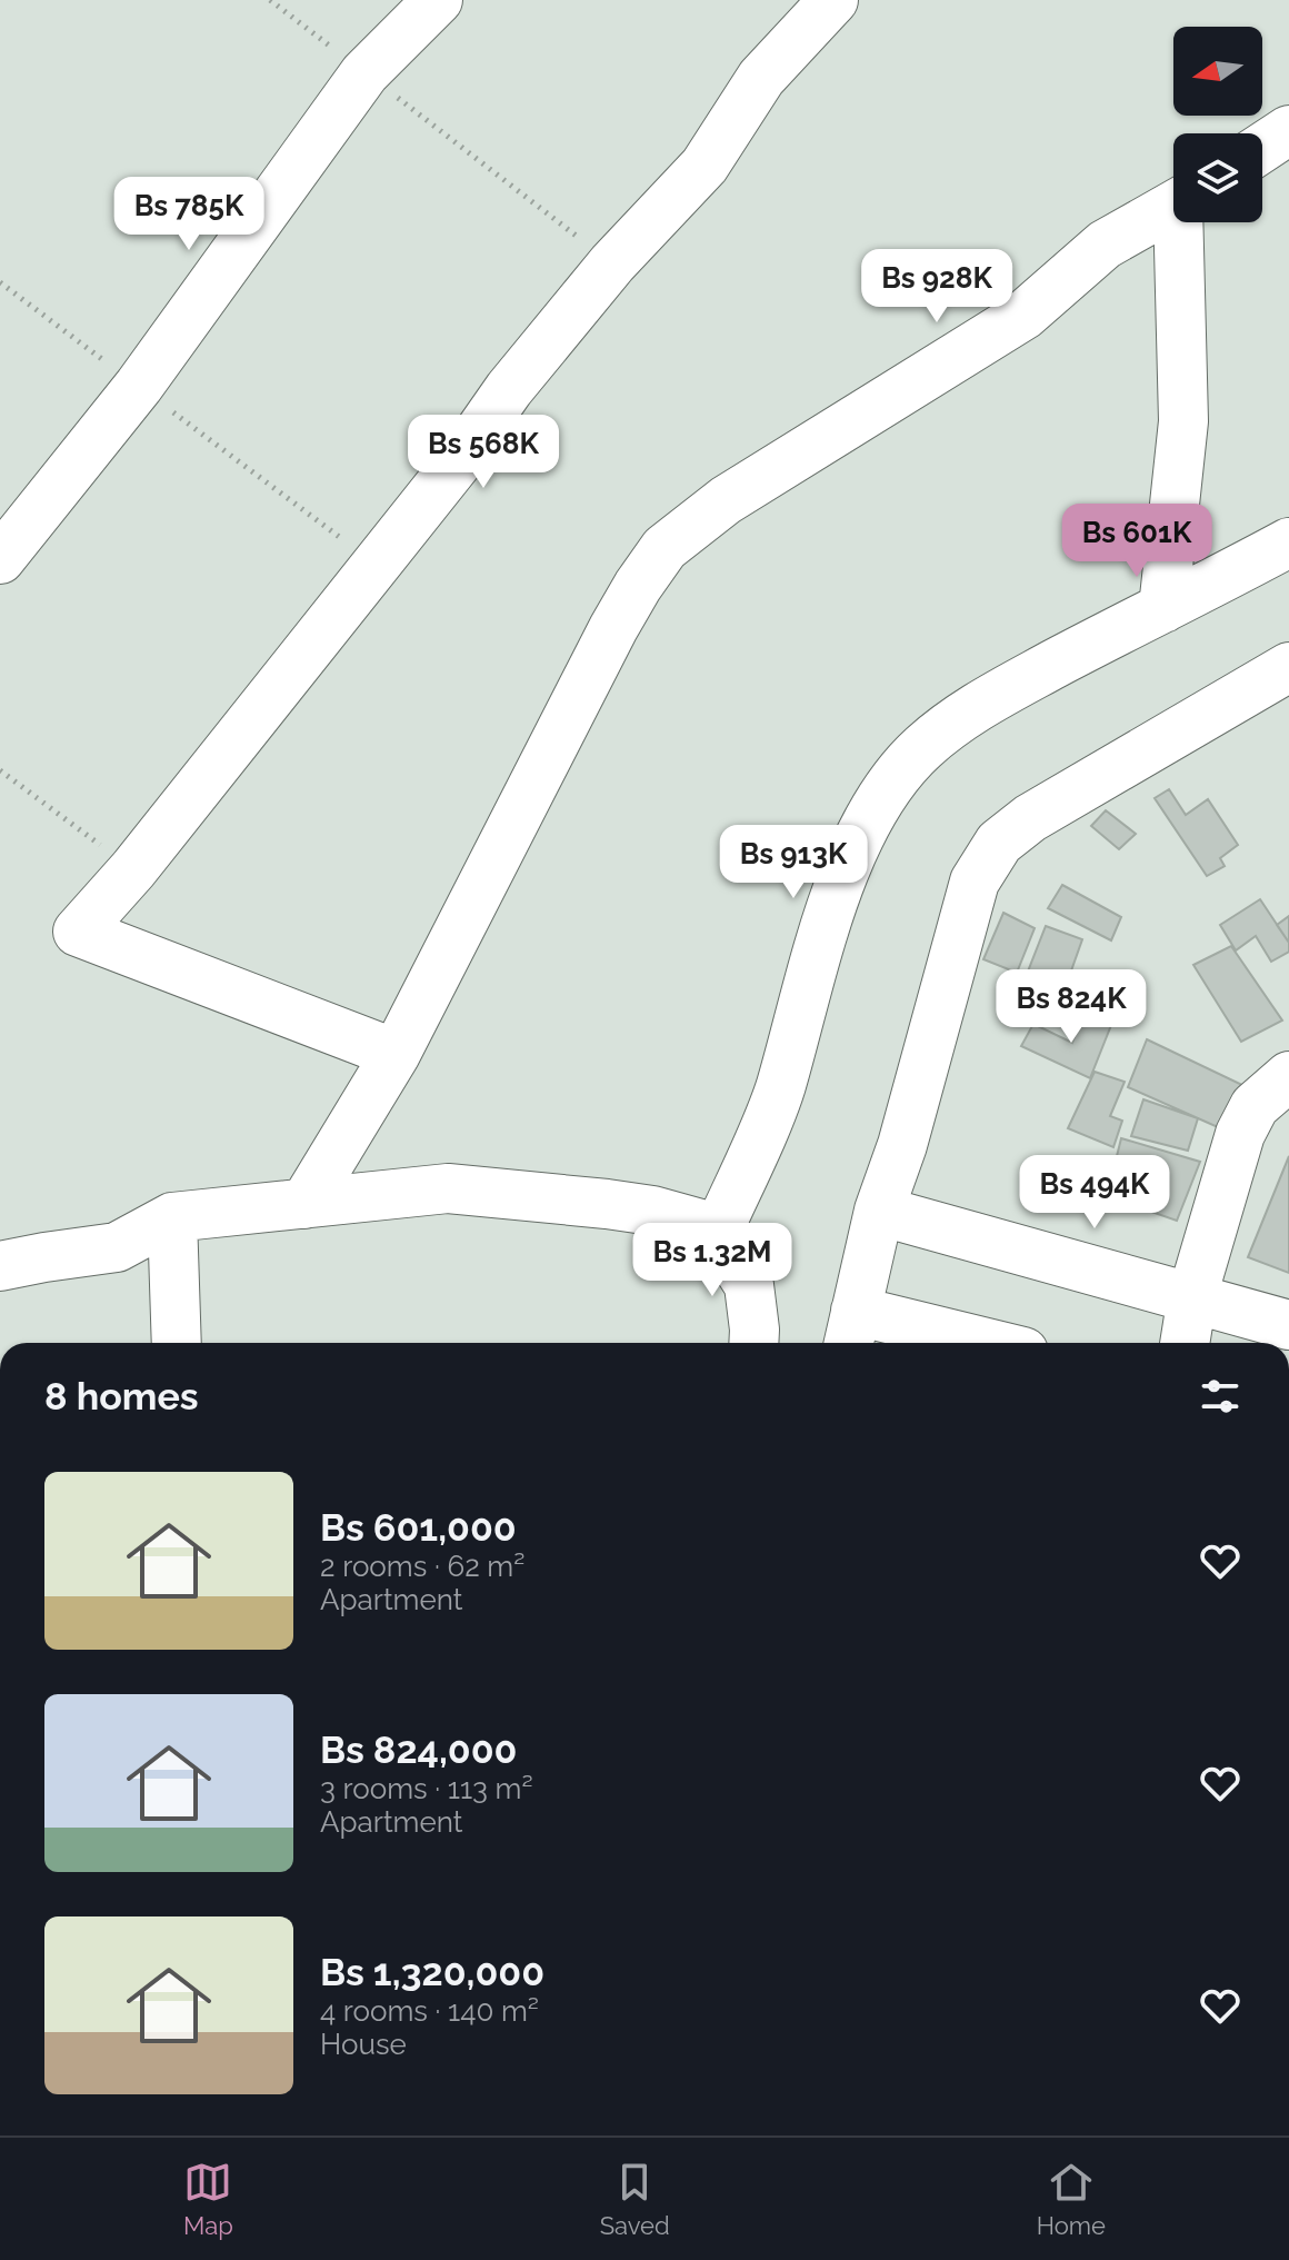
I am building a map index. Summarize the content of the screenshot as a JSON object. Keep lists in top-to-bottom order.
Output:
{
  "north": "left",
  "page": {
    "price": [
      "Bs 785K",
      "Bs 928K",
      "Bs 568K",
      "Bs 601K",
      "Bs 913K",
      "Bs 824K",
      "Bs 494K",
      "Bs 1.32M"
    ],
    "heading": "8 homes",
    "list": [
      {
        "name": "Bs 601,000",
        "note": "2 rooms · 62 m² · Apartment"
      },
      {
        "name": "Bs 824,000",
        "note": "3 rooms · 113 m² · Apartment"
      },
      {
        "name": "Bs 1,320,000",
        "note": "4 rooms · 140 m² · House"
      }
    ],
    "tabs": ["Map", "Saved", "Home"]
  }
}
